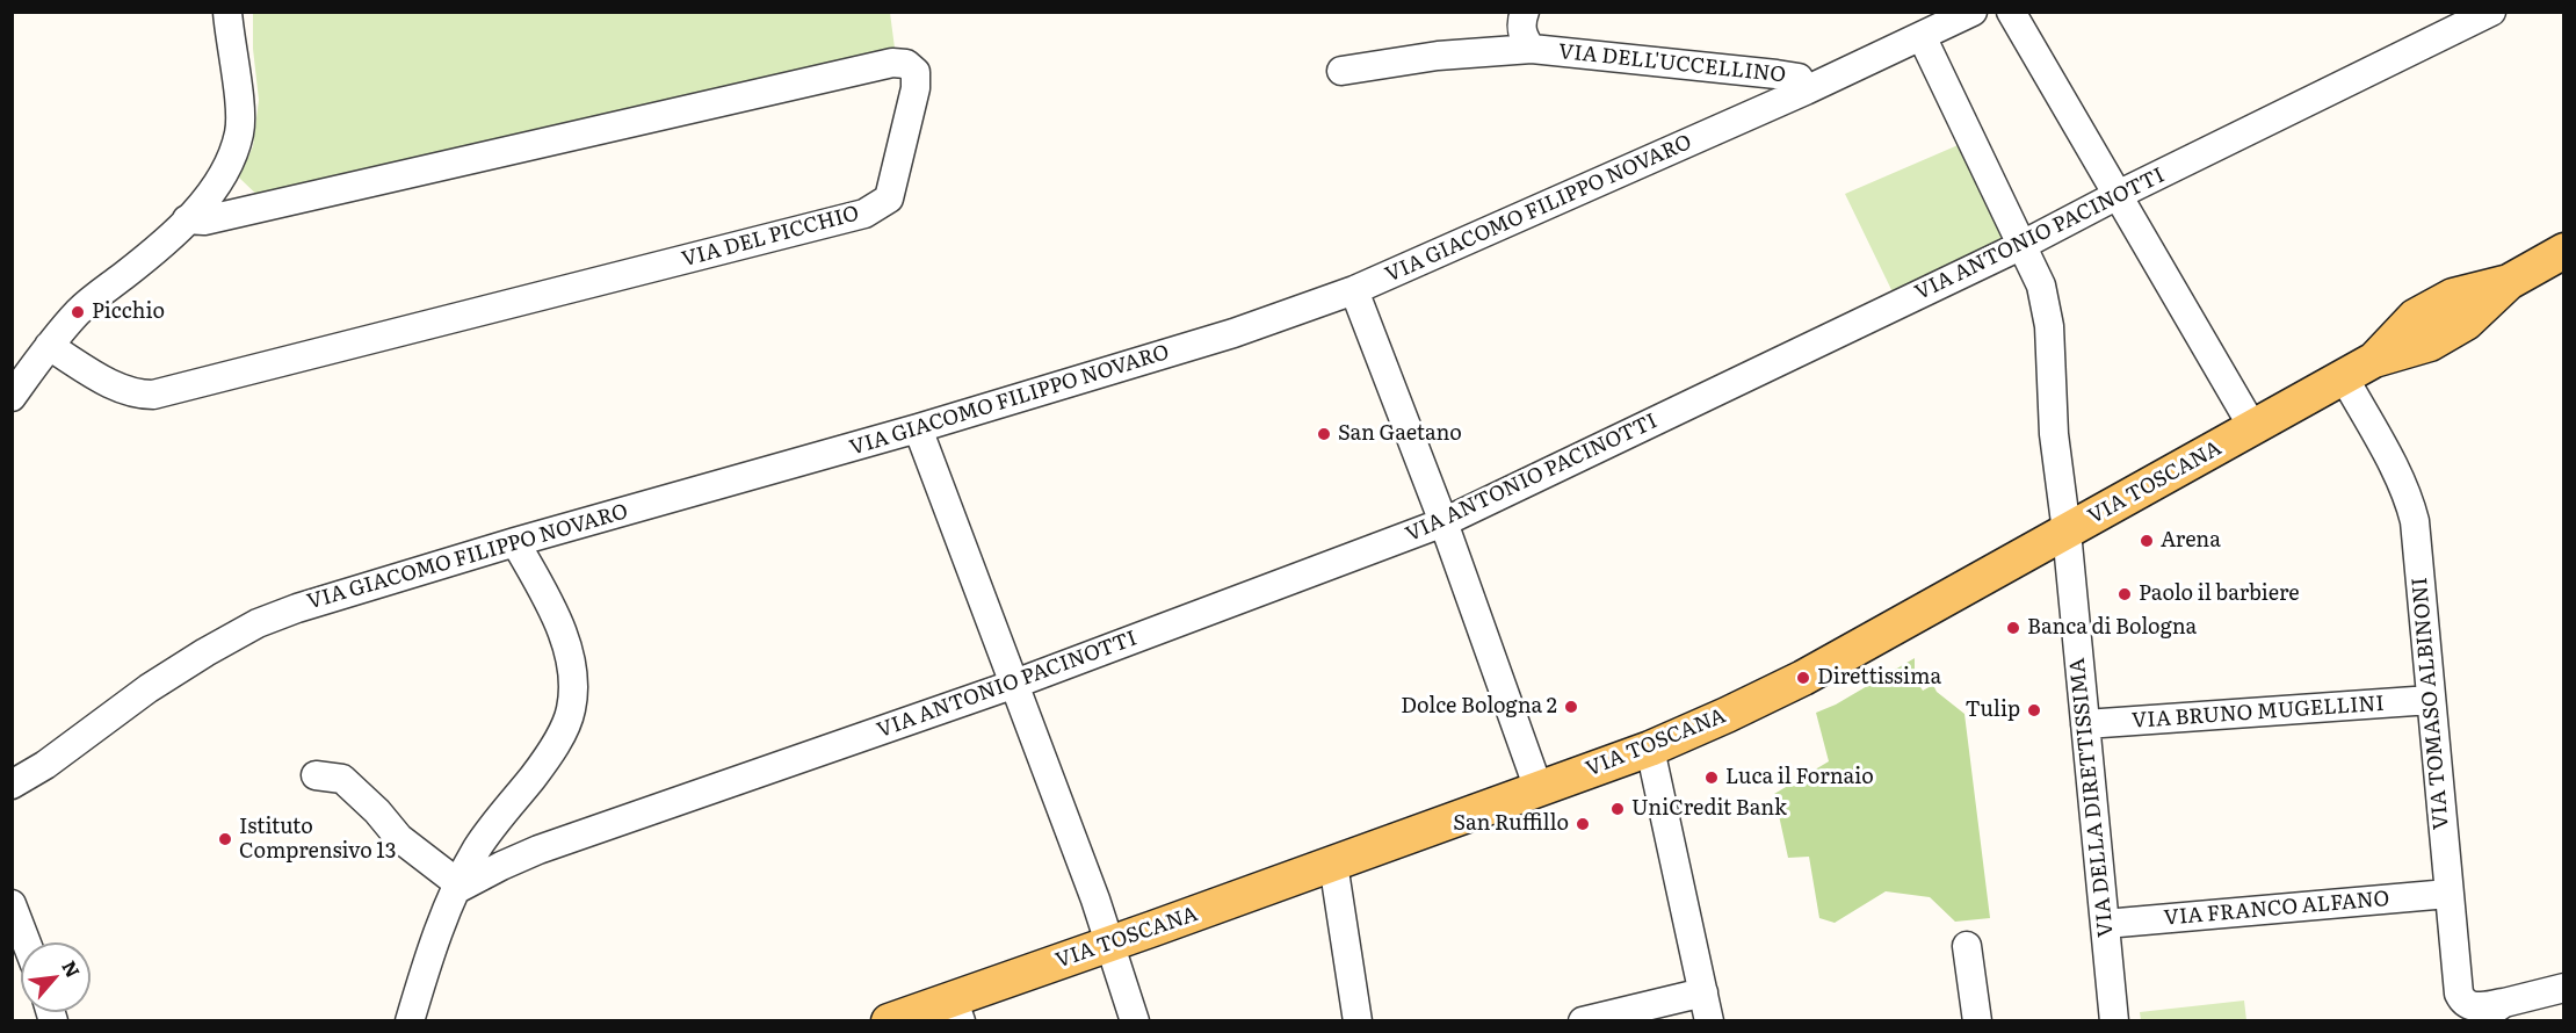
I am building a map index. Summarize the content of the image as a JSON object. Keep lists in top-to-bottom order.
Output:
{
  "streets": {
    "main road": ["VIA TOSCANA"],
    "street": [
      "VIA DELL'UCCELLINO",
      "VIA GIACOMO FILIPPO NOVARO",
      "VIA ANTONIO PACINOTTI",
      "VIA DEL PICCHIO",
      "VIA TOMASO ALBINONI",
      "VIA BRUNO MUGELLINI",
      "VIA DELLA DIRETTISSIMA",
      "VIA FRANCO ALFANO"
    ]
  },
  "crossings": [
    ["VIA DELL'UCCELLINO", "VIA GIACOMO FILIPPO NOVARO"],
    ["VIA GIACOMO FILIPPO NOVARO", "VIA DELLA DIRETTISSIMA"],
    ["VIA ANTONIO PACINOTTI", "VIA DELLA DIRETTISSIMA"],
    ["VIA TOSCANA", "VIA TOMASO ALBINONI"],
    ["VIA TOSCANA", "VIA DELLA DIRETTISSIMA"],
    ["VIA TOMASO ALBINONI", "VIA BRUNO MUGELLINI"],
    ["VIA TOMASO ALBINONI", "VIA FRANCO ALFANO"],
    ["VIA BRUNO MUGELLINI", "VIA DELLA DIRETTISSIMA"],
    ["VIA DELLA DIRETTISSIMA", "VIA FRANCO ALFANO"]
  ],
  "places": [
    "Picchio",
    "San Gaetano",
    "Arena",
    "Paolo il barbiere",
    "Banca di Bologna",
    "Direttissima",
    "Dolce Bologna 2",
    "Tulip",
    "Luca il Fornaio",
    "UniCredit Bank",
    "San Ruffillo",
    "Istituto Comprensivo 13"
  ],
  "north": "top right"
}
